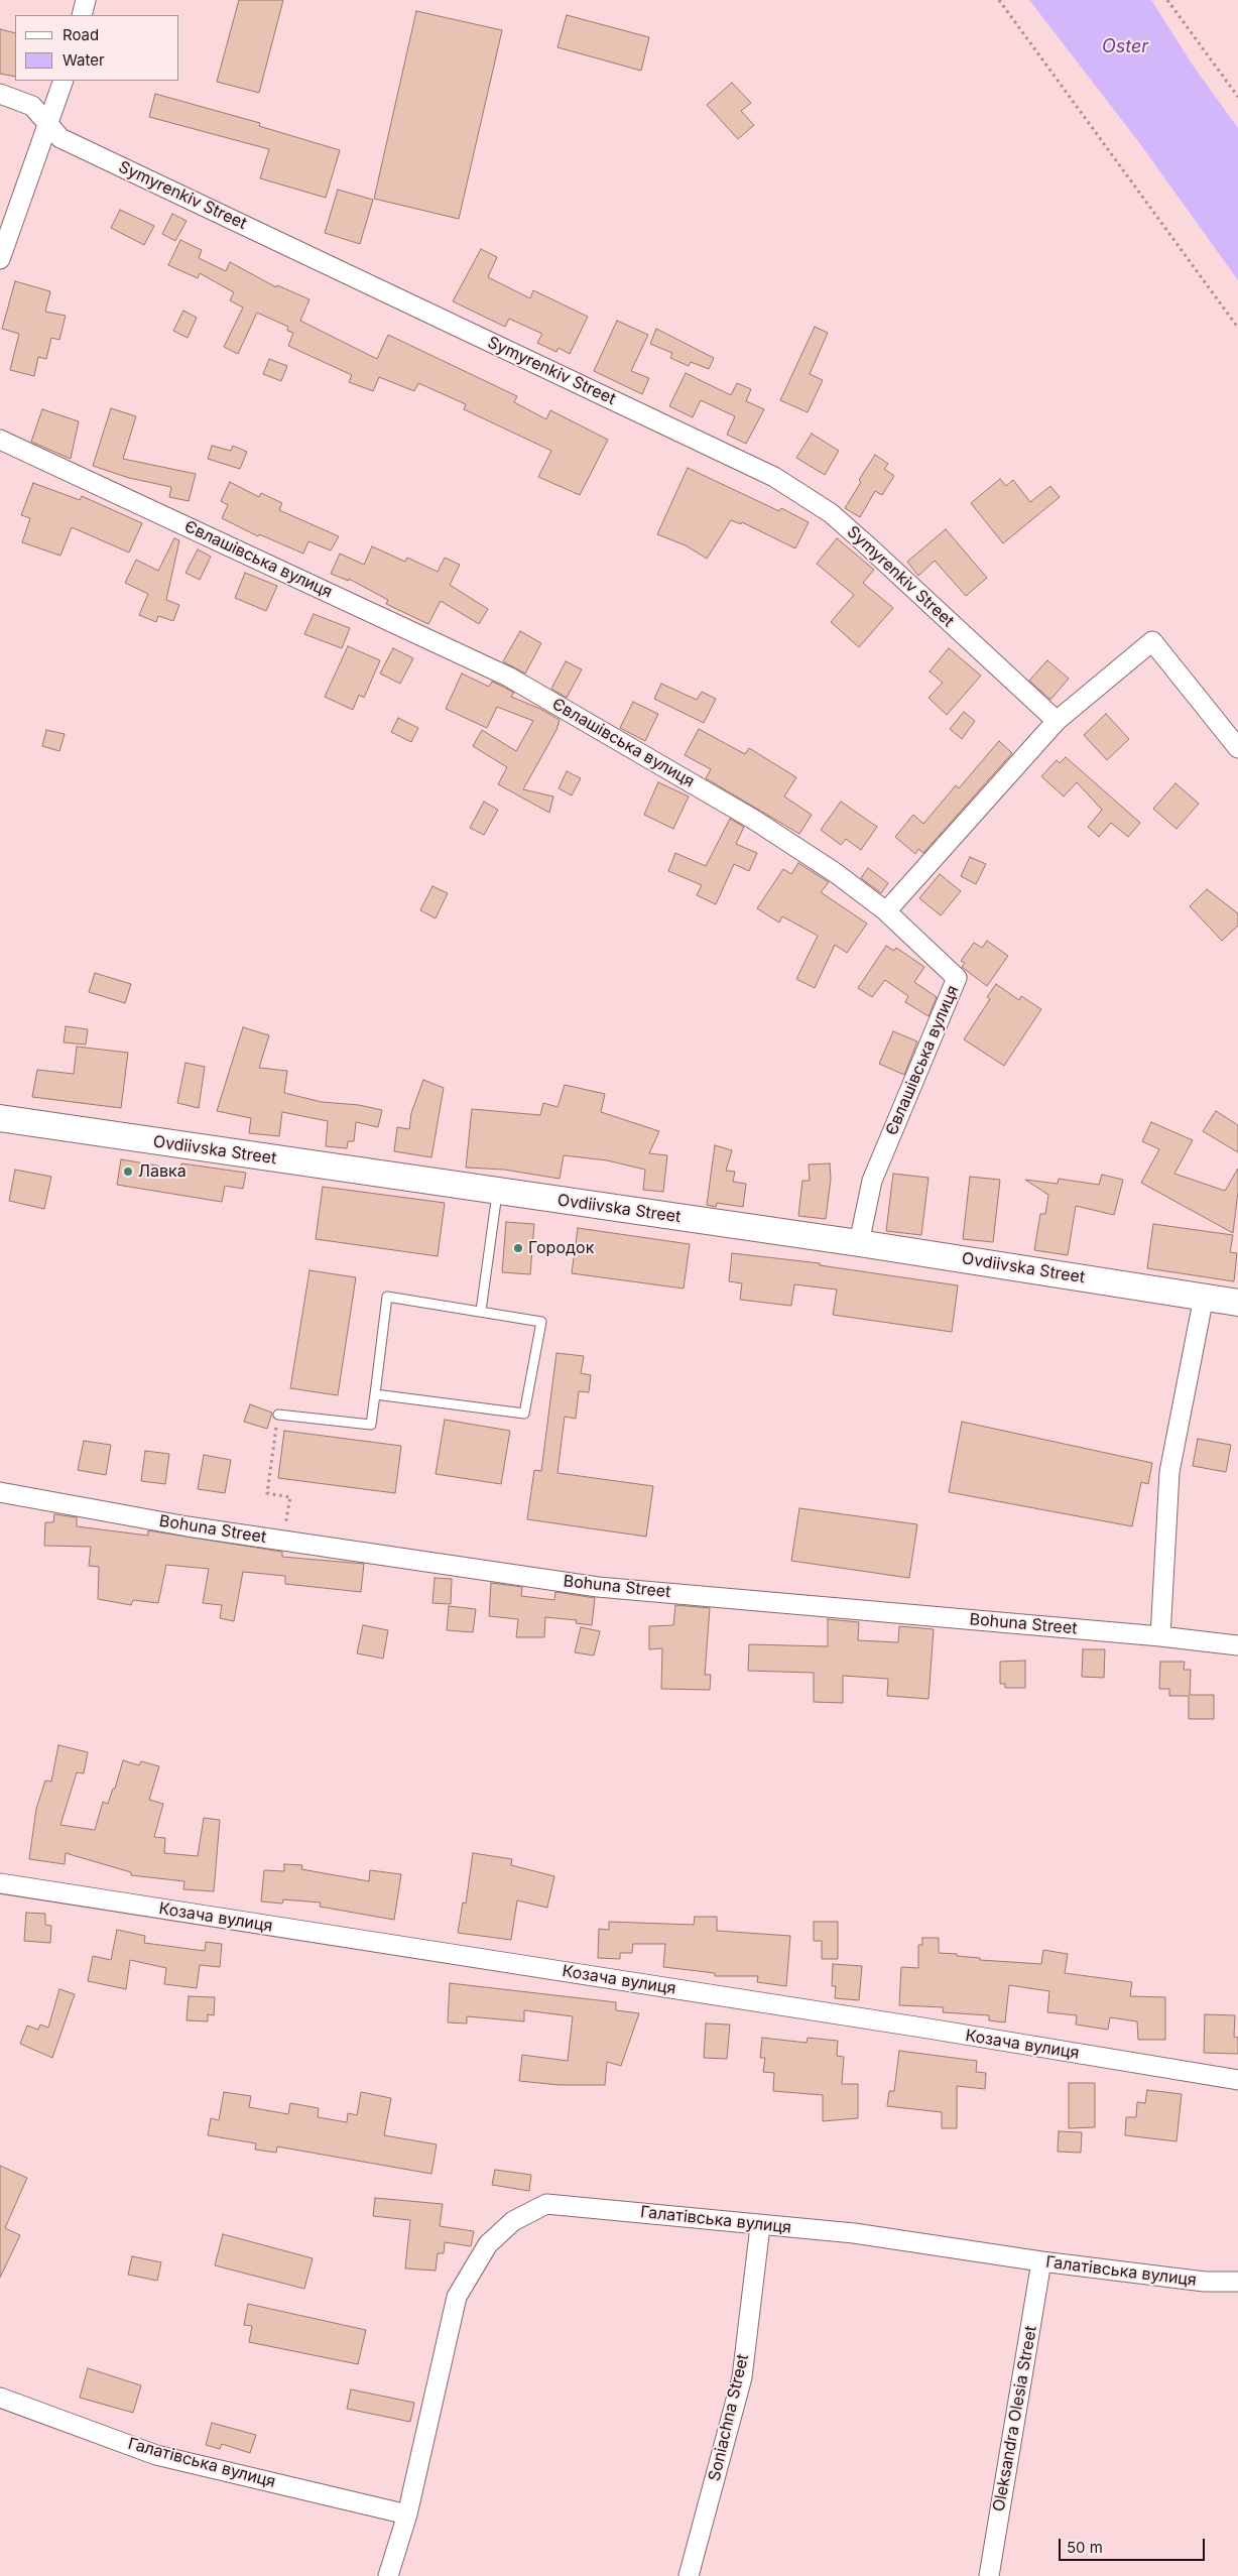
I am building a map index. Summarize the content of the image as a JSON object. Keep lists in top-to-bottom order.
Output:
{
  "streets": {
    "main road": ["Ovdiivska Street"],
    "street": [
      "Symyrenkiv Street",
      "Євлашівська вулиця",
      "Bohuna Street",
      "Козача вулиця",
      "Галатівська вулиця",
      "Soniachna Street",
      "Oleksandra Olesia Street"
    ]
  },
  "crossings": [
    ["Євлашівська вулиця", "Ovdiivska Street"],
    ["Галатівська вулиця", "Soniachna Street"],
    ["Галатівська вулиця", "Oleksandra Olesia Street"]
  ],
  "water": ["Oster"],
  "places": ["Лавка", "Городок"],
  "legend": ["Road", "Water"],
  "scale_bar": "50 m"
}
